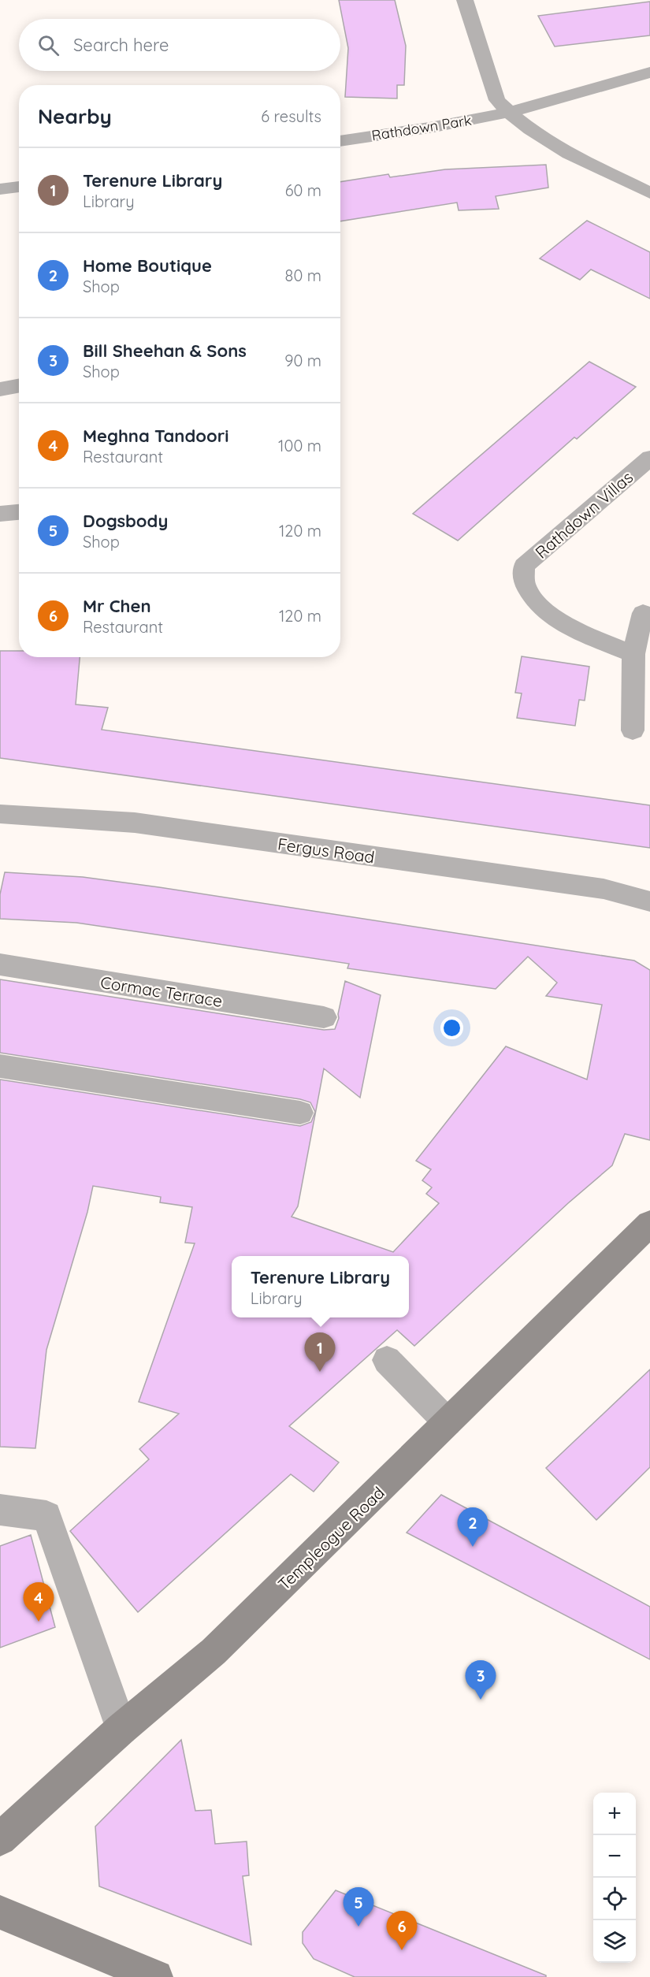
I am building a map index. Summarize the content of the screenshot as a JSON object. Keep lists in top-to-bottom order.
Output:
{
  "streets": {
    "main road": ["Templeogue Road"],
    "street": [
      "Rathdown Park",
      "Rathdown Villas",
      "Fergus Road",
      "Cormac Terrace"
    ]
  },
  "page": {
    "search": "Search here",
    "heading": ["Nearby", "6 results"],
    "list": [
      {
        "mark": "1",
        "name": "Terenure Library",
        "note": "Library",
        "value": "60 m"
      },
      {
        "mark": "2",
        "name": "Home Boutique",
        "note": "Shop",
        "value": "80 m"
      },
      {
        "mark": "3",
        "name": "Bill Sheehan & Sons",
        "note": "Shop",
        "value": "90 m"
      },
      {
        "mark": "4",
        "name": "Meghna Tandoori",
        "note": "Restaurant",
        "value": "100 m"
      },
      {
        "mark": "5",
        "name": "Dogsbody",
        "note": "Shop",
        "value": "120 m"
      },
      {
        "mark": "6",
        "name": "Mr Chen",
        "note": "Restaurant",
        "value": "120 m"
      }
    ],
    "popup": ["Terenure Library", "Library"],
    "pins": [
      "1",
      "2",
      "4",
      "3",
      "5",
      "6"
    ],
    "map_buttons": ["+", "−"]
  }
}
